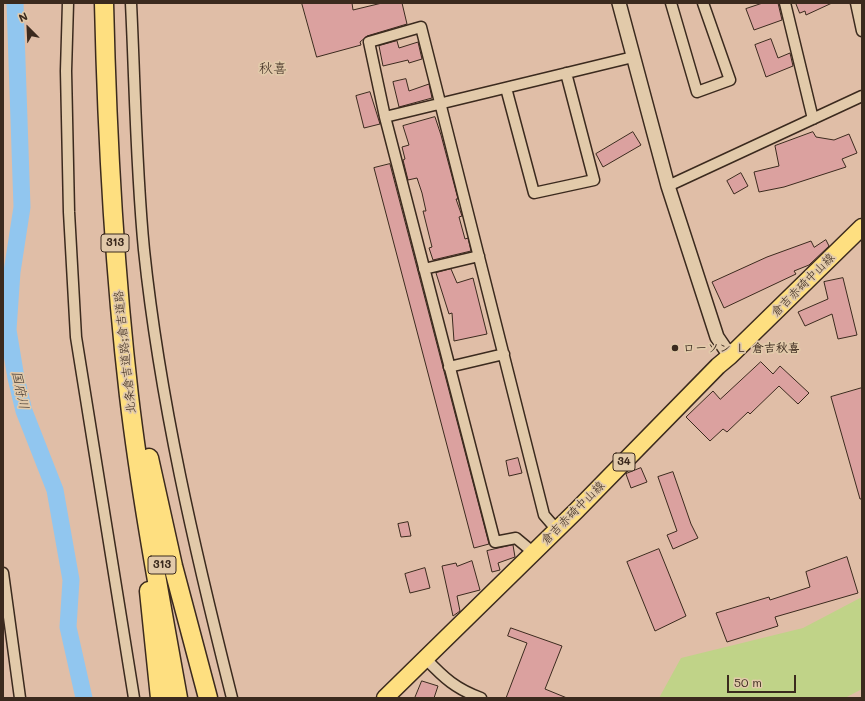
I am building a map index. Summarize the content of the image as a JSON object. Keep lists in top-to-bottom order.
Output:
{
  "streets": {
    "highway": ["313", "北条倉吉道路;倉吉道路"],
    "main road": ["倉吉赤碕中山線", "34"]
  },
  "districts": ["秋喜"],
  "water": ["国府川"],
  "places": ["ローソン Ｌ 倉吉秋喜"],
  "scale_bar": "50 m",
  "north": "top left"
}
